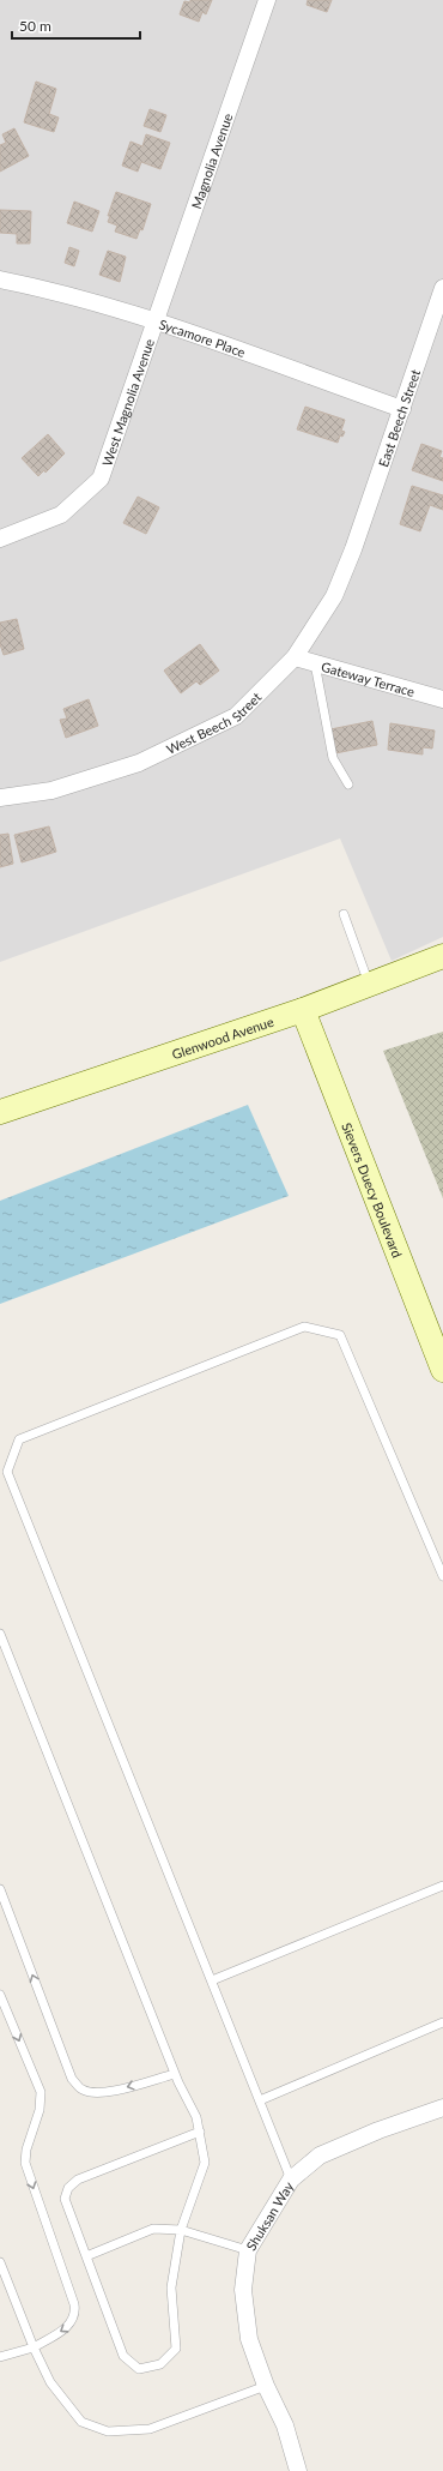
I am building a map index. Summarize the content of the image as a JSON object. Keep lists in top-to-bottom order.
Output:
{
  "streets": {
    "street": [
      "Magnolia Avenue",
      "Sycamore Place",
      "West Magnolia Avenue",
      "East Beech Street",
      "Gateway Terrace",
      "West Beech Street",
      "Glenwood Avenue",
      "Sievers Duecy Boulevard",
      "Shuksan Way"
    ]
  },
  "crossings": [
    ["Magnolia Avenue", "Sycamore Place"],
    ["Magnolia Avenue", "West Magnolia Avenue"],
    ["Sycamore Place", "West Magnolia Avenue"],
    ["Sycamore Place", "East Beech Street"],
    ["East Beech Street", "West Beech Street"],
    ["Gateway Terrace", "West Beech Street"],
    ["Glenwood Avenue", "Sievers Duecy Boulevard"]
  ],
  "scale_bar": "50 m"
}
